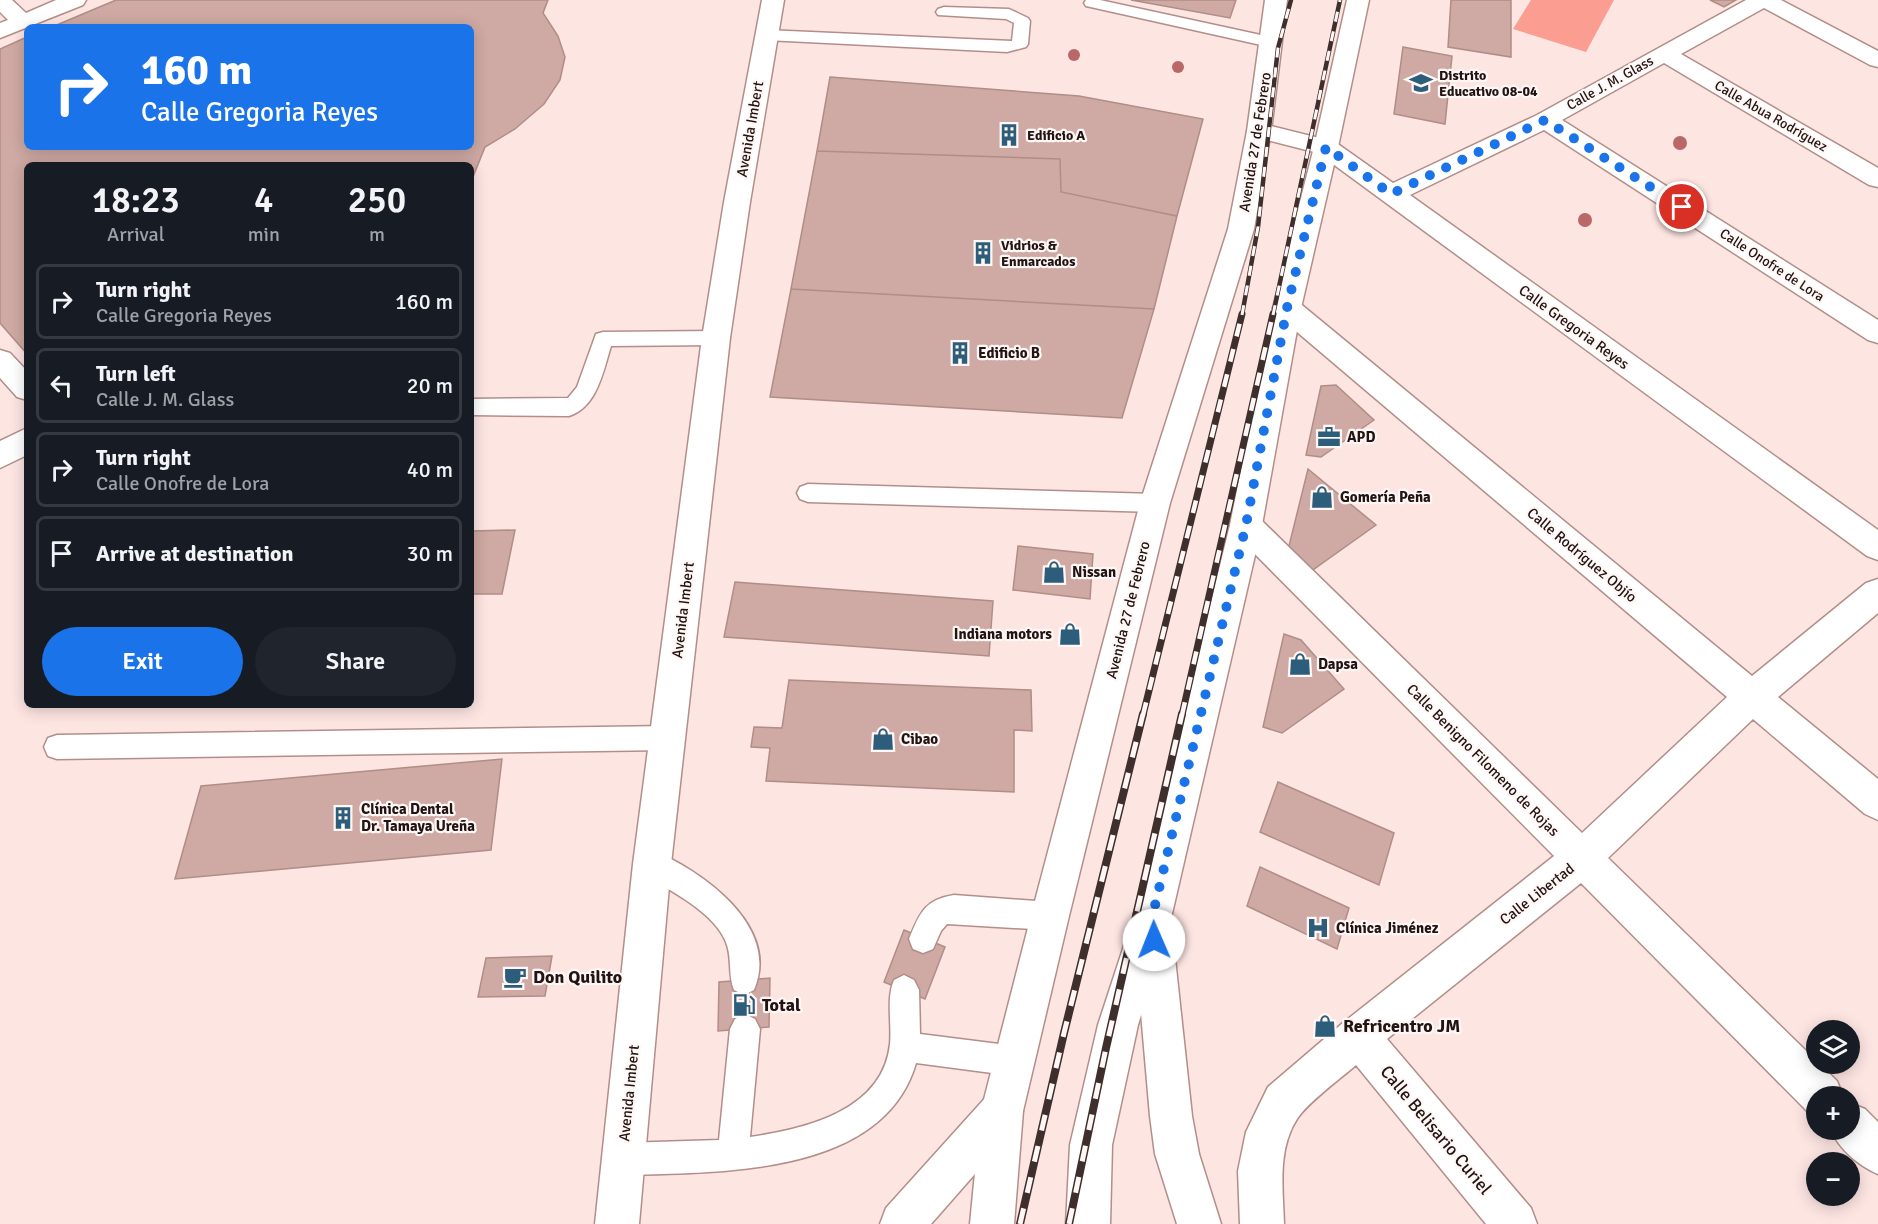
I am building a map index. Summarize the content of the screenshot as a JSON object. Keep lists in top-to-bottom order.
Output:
{
  "streets": {
    "street": [
      "Calle J. M. Glass",
      "Calle Abua Rodríguez",
      "Avenida Imbert",
      "Avenida 27 de Febrero",
      "Calle Onofre de Lora",
      "Calle Gregoria Reyes",
      "Calle Rodríguez Objío",
      "Calle Benigno Filomeno de Rojas",
      "Calle Libertad",
      "Calle Belisario Curiel"
    ]
  },
  "crossings": [
    ["Calle J. M. Glass", "Calle Abua Rodríguez"],
    ["Calle J. M. Glass", "Calle Onofre de Lora"],
    ["Calle J. M. Glass", "Calle Gregoria Reyes"],
    ["Avenida 27 de Febrero", "Calle Gregoria Reyes"],
    ["Calle Rodríguez Objío", "Calle Libertad"],
    ["Calle Benigno Filomeno de Rojas", "Calle Libertad"],
    ["Calle Libertad", "Calle Belisario Curiel"]
  ],
  "places": {
    "school or university": ["Distrito Educativo 08-04"],
    "building": [
      "Edificio A",
      "Vidrios & Enmarcados",
      "Edificio B",
      "Clínica Dental Dr. Tamaya Ureña"
    ],
    "office": ["APD"],
    "shop": [
      "Gomería Peña",
      "Nissan",
      "Indiana motors",
      "Dapsa",
      "Cibao",
      "Refricentro JM"
    ],
    "hospital": ["Clínica Jiménez"],
    "cafe": ["Don Quilito"],
    "fuel station": ["Total"]
  },
  "page": {
    "turn": ["160 m", "Calle Gregoria Reyes"],
    "eta": [
      "18:23",
      "Arrival",
      "4",
      "min",
      "250",
      "m"
    ],
    "list": [
      {
        "name": "Turn right",
        "note": "Calle Gregoria Reyes",
        "value": "160 m"
      },
      {
        "name": "Turn left",
        "note": "Calle J. M. Glass",
        "value": "20 m"
      },
      {
        "name": "Turn right",
        "note": "Calle Onofre de Lora",
        "value": "40 m"
      },
      {
        "name": "Arrive at destination",
        "value": "30 m"
      }
    ],
    "buttons": ["Exit", "Share"],
    "map_buttons": ["+", "−"]
  }
}
